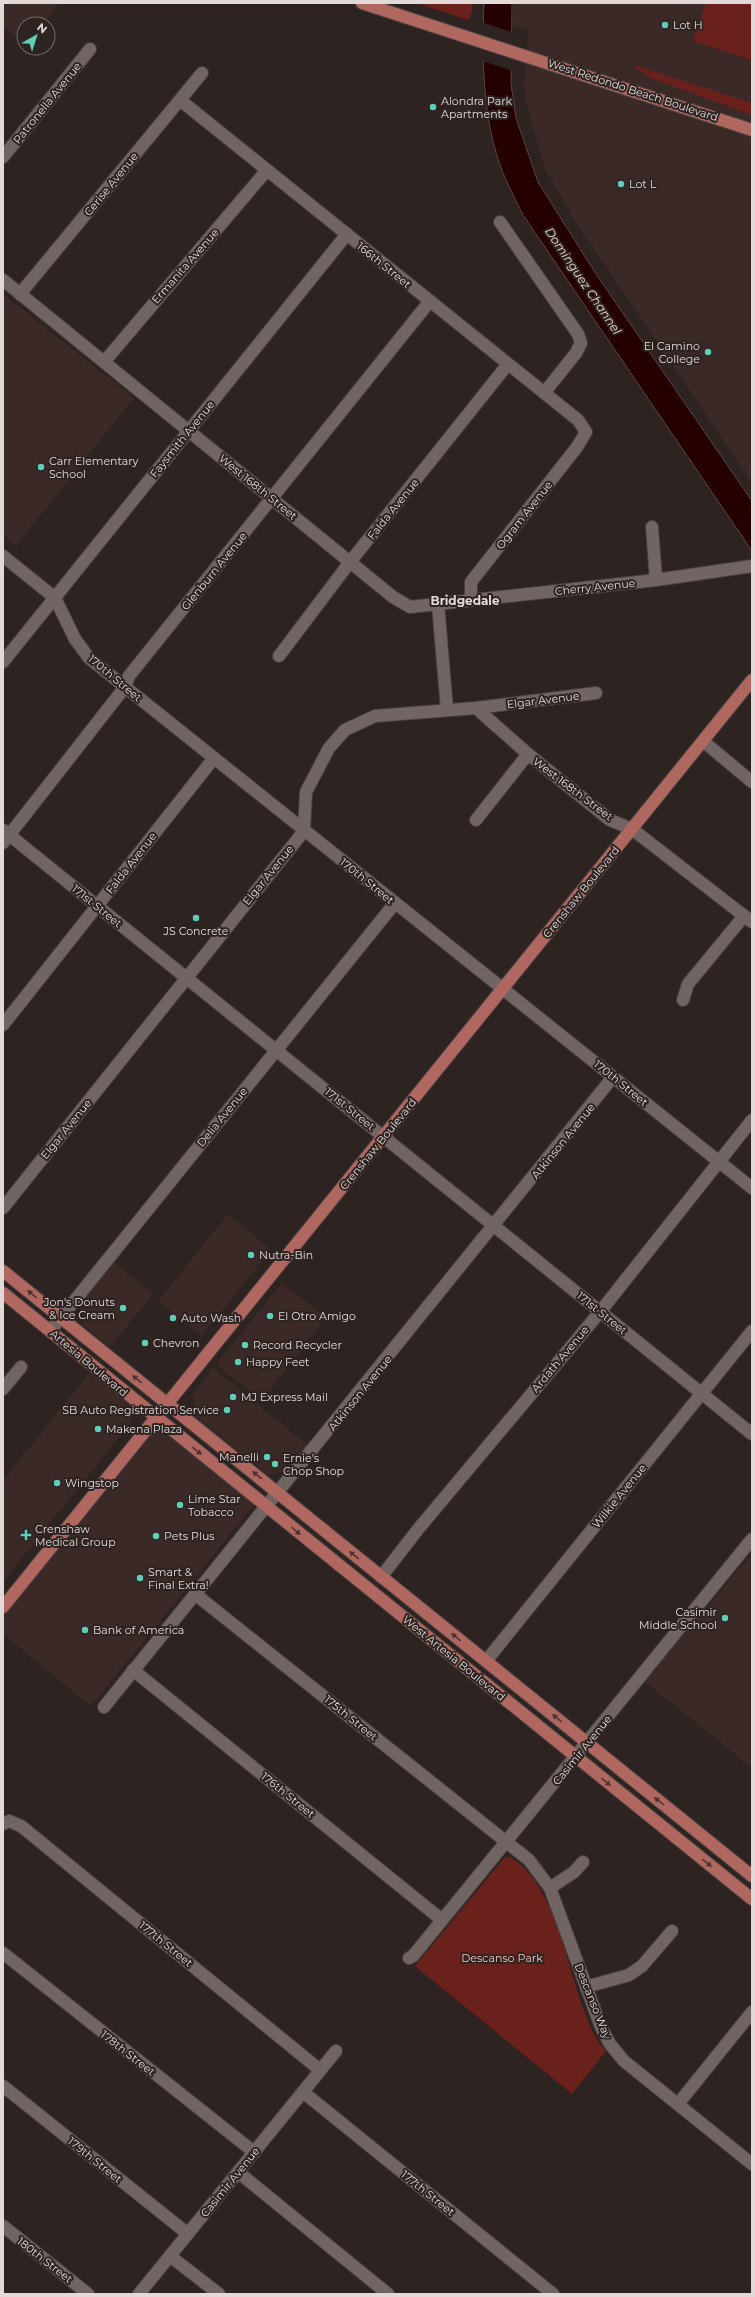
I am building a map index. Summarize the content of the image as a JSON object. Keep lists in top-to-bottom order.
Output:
{
  "streets": {
    "main road": [
      "West Redondo Beach Boulevard",
      "Crenshaw Boulevard",
      "Artesia Boulevard",
      "West Artesia Boulevard"
    ],
    "street": [
      "Patronella Avenue",
      "Cerise Avenue",
      "166th Street",
      "Ermanita Avenue",
      "Faysmith Avenue",
      "West 168th Street",
      "Falda Avenue",
      "Ogram Avenue",
      "Glenburn Avenue",
      "Cherry Avenue",
      "170th Street",
      "Elgar Avenue",
      "171st Street",
      "Delia Avenue",
      "Atkinson Avenue",
      "Ardath Avenue",
      "Wilkie Avenue",
      "175th Street",
      "Casimir Avenue",
      "176th Street",
      "177th Street",
      "Descanso Way",
      "178th Street",
      "179th Street",
      "180th Street"
    ]
  },
  "crossings": [
    ["Cerise Avenue", "166th Street"],
    ["Cerise Avenue", "West 168th Street"],
    ["166th Street", "Ermanita Avenue"],
    ["166th Street", "Faysmith Avenue"],
    ["166th Street", "Falda Avenue"],
    ["166th Street", "Ogram Avenue"],
    ["166th Street", "Glenburn Avenue"],
    ["Ermanita Avenue", "West 168th Street"],
    ["Faysmith Avenue", "West 168th Street"],
    ["Faysmith Avenue", "170th Street"],
    ["West 168th Street", "Falda Avenue"],
    ["West 168th Street", "Glenburn Avenue"],
    ["West 168th Street", "Cherry Avenue"],
    ["West 168th Street", "Elgar Avenue"],
    ["West 168th Street", "Crenshaw Boulevard"],
    ["Falda Avenue", "170th Street"],
    ["Falda Avenue", "171st Street"],
    ["Ogram Avenue", "Cherry Avenue"],
    ["Glenburn Avenue", "170th Street"],
    ["Glenburn Avenue", "171st Street"],
    ["170th Street", "Elgar Avenue"],
    ["170th Street", "Crenshaw Boulevard"],
    ["170th Street", "Delia Avenue"],
    ["170th Street", "Atkinson Avenue"],
    ["170th Street", "Ardath Avenue"],
    ["Elgar Avenue", "171st Street"],
    ["Crenshaw Boulevard", "171st Street"],
    ["Crenshaw Boulevard", "Artesia Boulevard"],
    ["Crenshaw Boulevard", "West Artesia Boulevard"],
    ["171st Street", "Delia Avenue"],
    ["171st Street", "Atkinson Avenue"],
    ["171st Street", "Ardath Avenue"],
    ["171st Street", "Wilkie Avenue"],
    ["Delia Avenue", "Artesia Boulevard"],
    ["Atkinson Avenue", "West Artesia Boulevard"],
    ["Atkinson Avenue", "175th Street"],
    ["Atkinson Avenue", "176th Street"],
    ["Ardath Avenue", "West Artesia Boulevard"],
    ["Artesia Boulevard", "West Artesia Boulevard"],
    ["Wilkie Avenue", "West Artesia Boulevard"],
    ["West Artesia Boulevard", "Casimir Avenue"],
    ["175th Street", "Casimir Avenue"],
    ["175th Street", "Descanso Way"],
    ["Casimir Avenue", "176th Street"],
    ["Casimir Avenue", "177th Street"],
    ["Casimir Avenue", "Descanso Way"],
    ["Casimir Avenue", "178th Street"],
    ["Casimir Avenue", "179th Street"]
  ],
  "districts": ["Bridgedale"],
  "water": ["Dominguez Channel"],
  "parks": ["Descanso Park"],
  "places": {
    "other": [
      "Lot H",
      "Alondra Park Apartments",
      "Lot L",
      "El Camino College",
      "Carr Elementary School",
      "JS Concrete",
      "Nutra-Bin",
      "Jon's Donuts & Ice Cream",
      "El Otro Amigo",
      "Auto Wash",
      "Chevron",
      "Record Recycler",
      "Happy Feet",
      "MJ Express Mail",
      "SB Auto Registration Service",
      "Makena Plaza",
      "Manelli",
      "Ernie’s Chop Shop",
      "Wingstop",
      "Lime Star Tobacco",
      "Pets Plus",
      "Smart & Final Extra!",
      "Casimir Middle School",
      "Bank of America"
    ],
    "health": ["Crenshaw Medical Group"]
  },
  "north": "top right"
}
